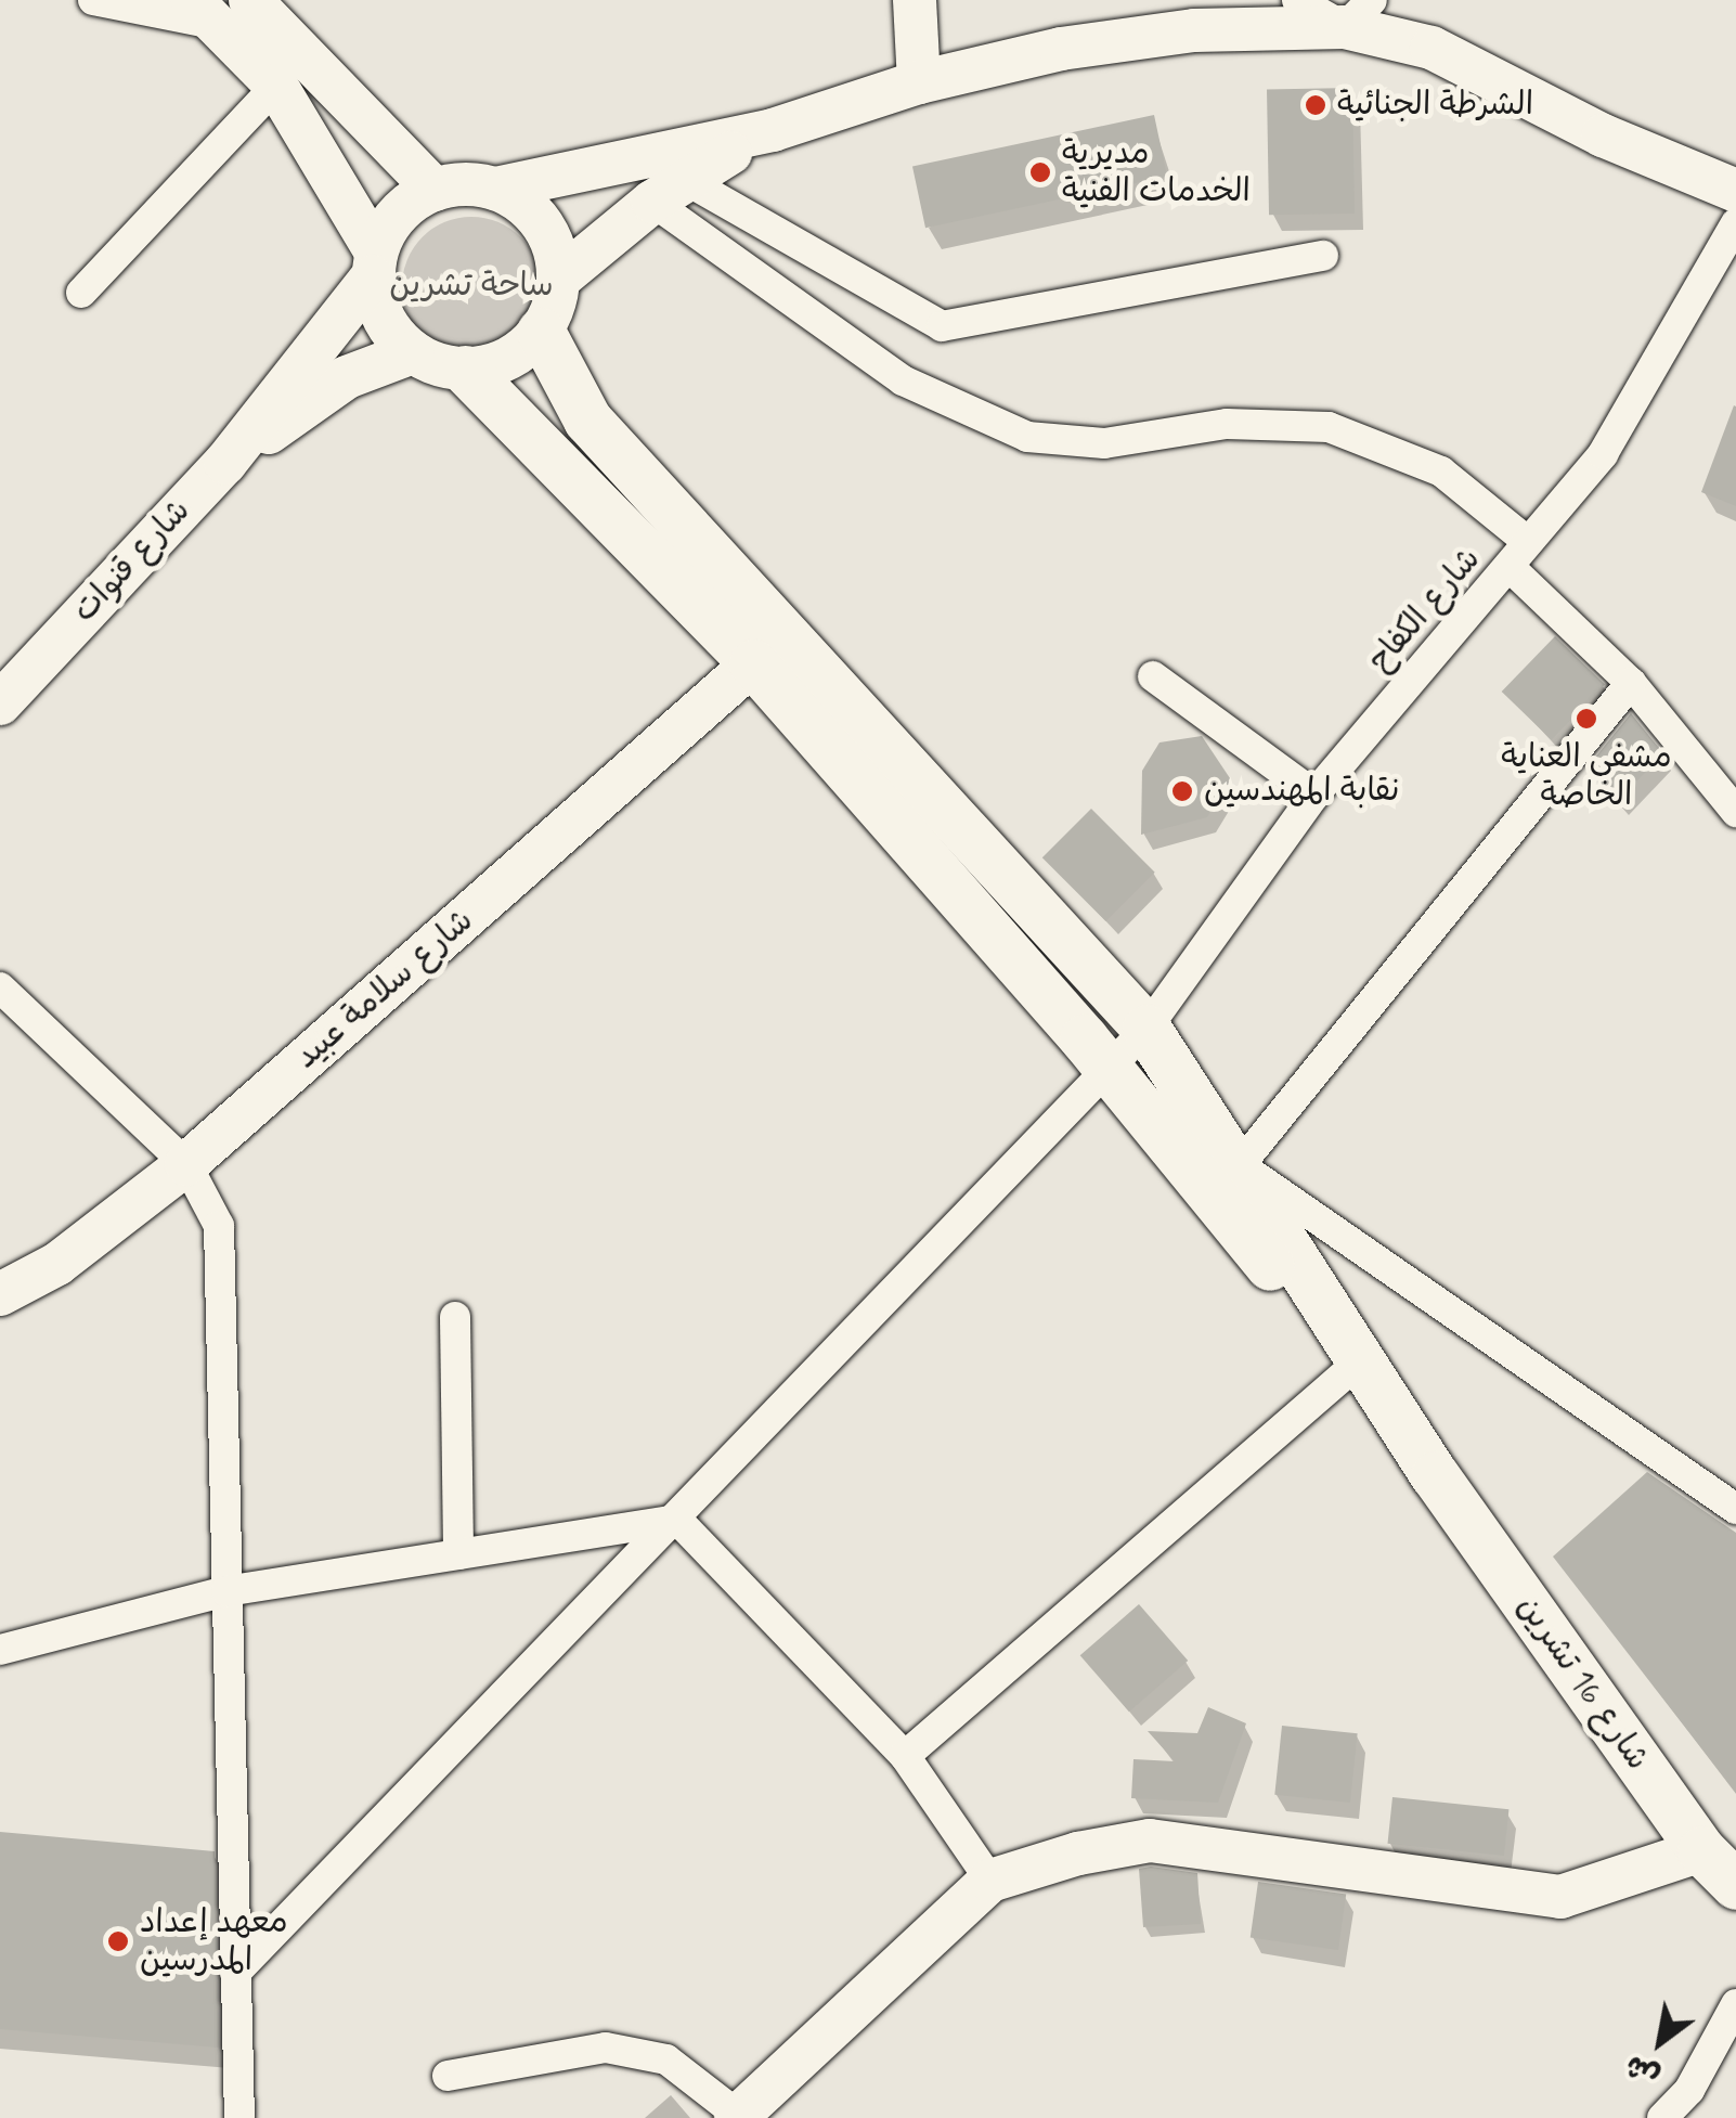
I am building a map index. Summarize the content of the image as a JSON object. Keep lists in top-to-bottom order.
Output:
{
  "streets": {
    "main road": ["شارع قنوات", "شارع سلامة عبيد", "شارع 16 تشرين"],
    "street": ["شارع الكفاح"]
  },
  "parks": ["ساحة تشرين"],
  "places": [
    "الشرطة الجنائية",
    "مديرية الخدمات الفنية",
    "مشفى العناية الخاصة",
    "نقابة المهندسين",
    "معهد إعداد المدرسين"
  ],
  "north": "bottom left"
}
